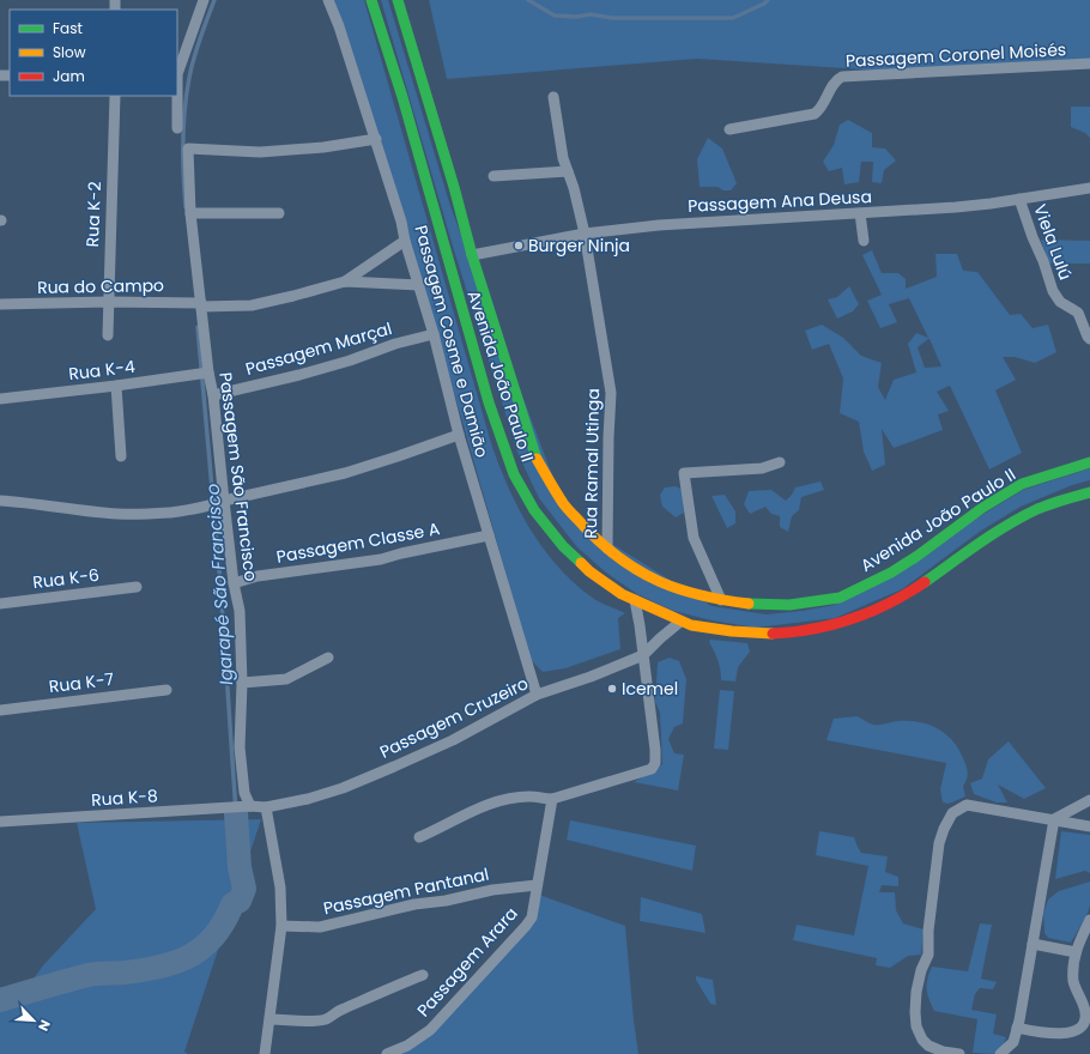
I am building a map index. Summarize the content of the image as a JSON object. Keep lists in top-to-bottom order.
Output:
{
  "streets": {
    "main road": ["Avenida João Paulo II"],
    "street": [
      "Passagem Coronel Moisés",
      "Passagem Ana Deusa",
      "Rua K-2",
      "Viela Lulú",
      "Rua do Campo",
      "Passagem Cosme e Damião",
      "Passagem Marçal",
      "Rua K-4",
      "Rua Ramal Utinga",
      "Passagem São Francisco",
      "Passagem Classe A",
      "Rua K-6",
      "Rua K-7",
      "Passagem Cruzeiro",
      "Rua K-8",
      "Passagem Pantanal",
      "Passagem Arara"
    ]
  },
  "crossings": [
    ["Passagem Ana Deusa", "Viela Lulú"],
    ["Passagem Ana Deusa", "Avenida João Paulo II"],
    ["Passagem Ana Deusa", "Rua Ramal Utinga"],
    ["Rua K-2", "Rua do Campo"],
    ["Rua do Campo", "Passagem Cosme e Damião"],
    ["Rua do Campo", "Passagem São Francisco"],
    ["Passagem Cosme e Damião", "Passagem Marçal"],
    ["Passagem Cosme e Damião", "Passagem São Francisco"],
    ["Passagem Cosme e Damião", "Passagem Classe A"],
    ["Passagem Cosme e Damião", "Passagem Cruzeiro"],
    ["Passagem Marçal", "Passagem São Francisco"],
    ["Rua K-4", "Passagem São Francisco"],
    ["Avenida João Paulo II", "Rua Ramal Utinga"],
    ["Passagem São Francisco", "Passagem Classe A"],
    ["Passagem São Francisco", "Passagem Cruzeiro"],
    ["Passagem São Francisco", "Rua K-8"],
    ["Passagem Cruzeiro", "Rua K-8"],
    ["Passagem Pantanal", "Passagem Arara"]
  ],
  "water": ["Igarapé São Francisco"],
  "places": ["Burger Ninja", "Icemel"],
  "legend": ["Fast", "Slow", "Jam"],
  "north": "bottom right"
}
